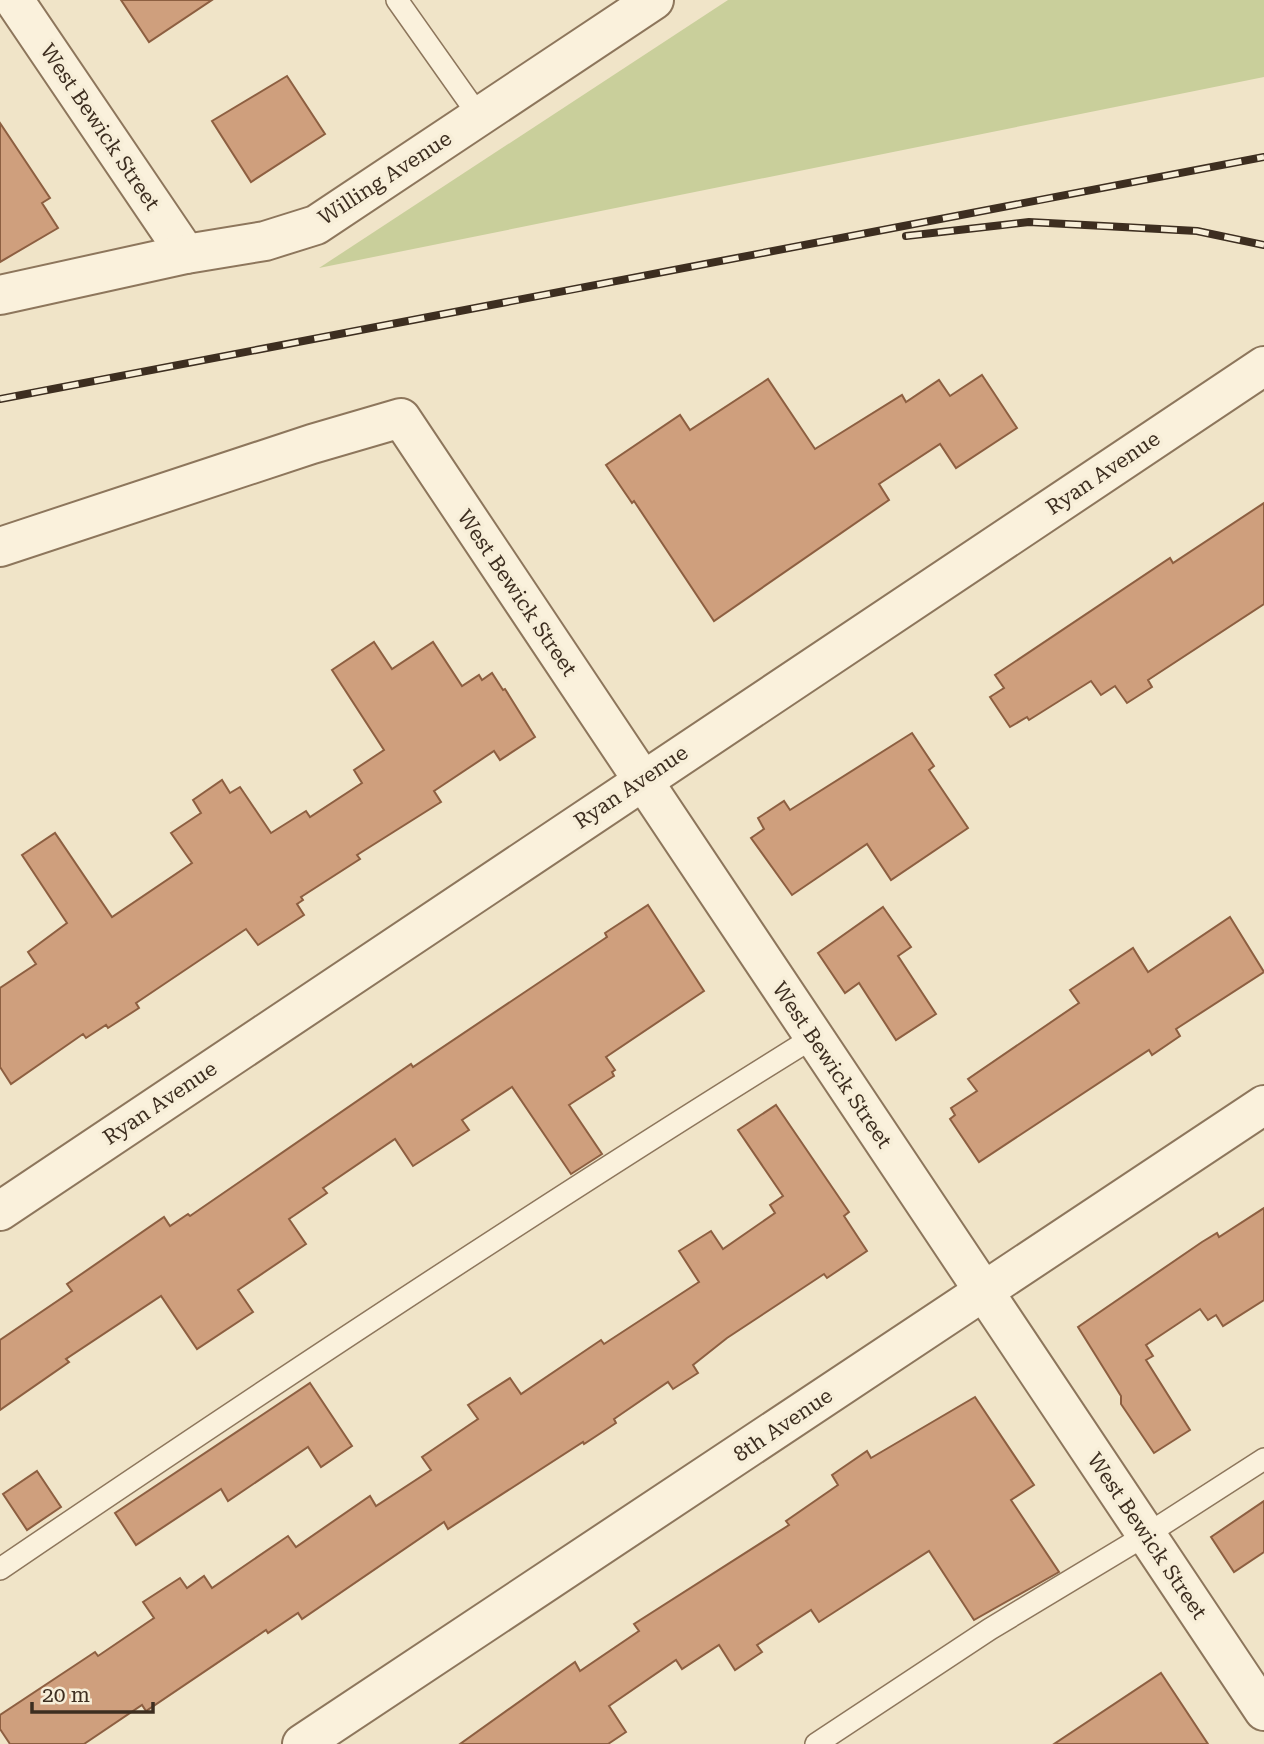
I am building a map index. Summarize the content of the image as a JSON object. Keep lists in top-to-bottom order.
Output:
{
  "streets": {
    "street": [
      "West Bewick Street",
      "Willing Avenue",
      "Ryan Avenue",
      "8th Avenue"
    ]
  },
  "crossings": [
    ["West Bewick Street", "Willing Avenue"],
    ["West Bewick Street", "Ryan Avenue"],
    ["West Bewick Street", "8th Avenue"]
  ],
  "scale_bar": "20 m"
}
